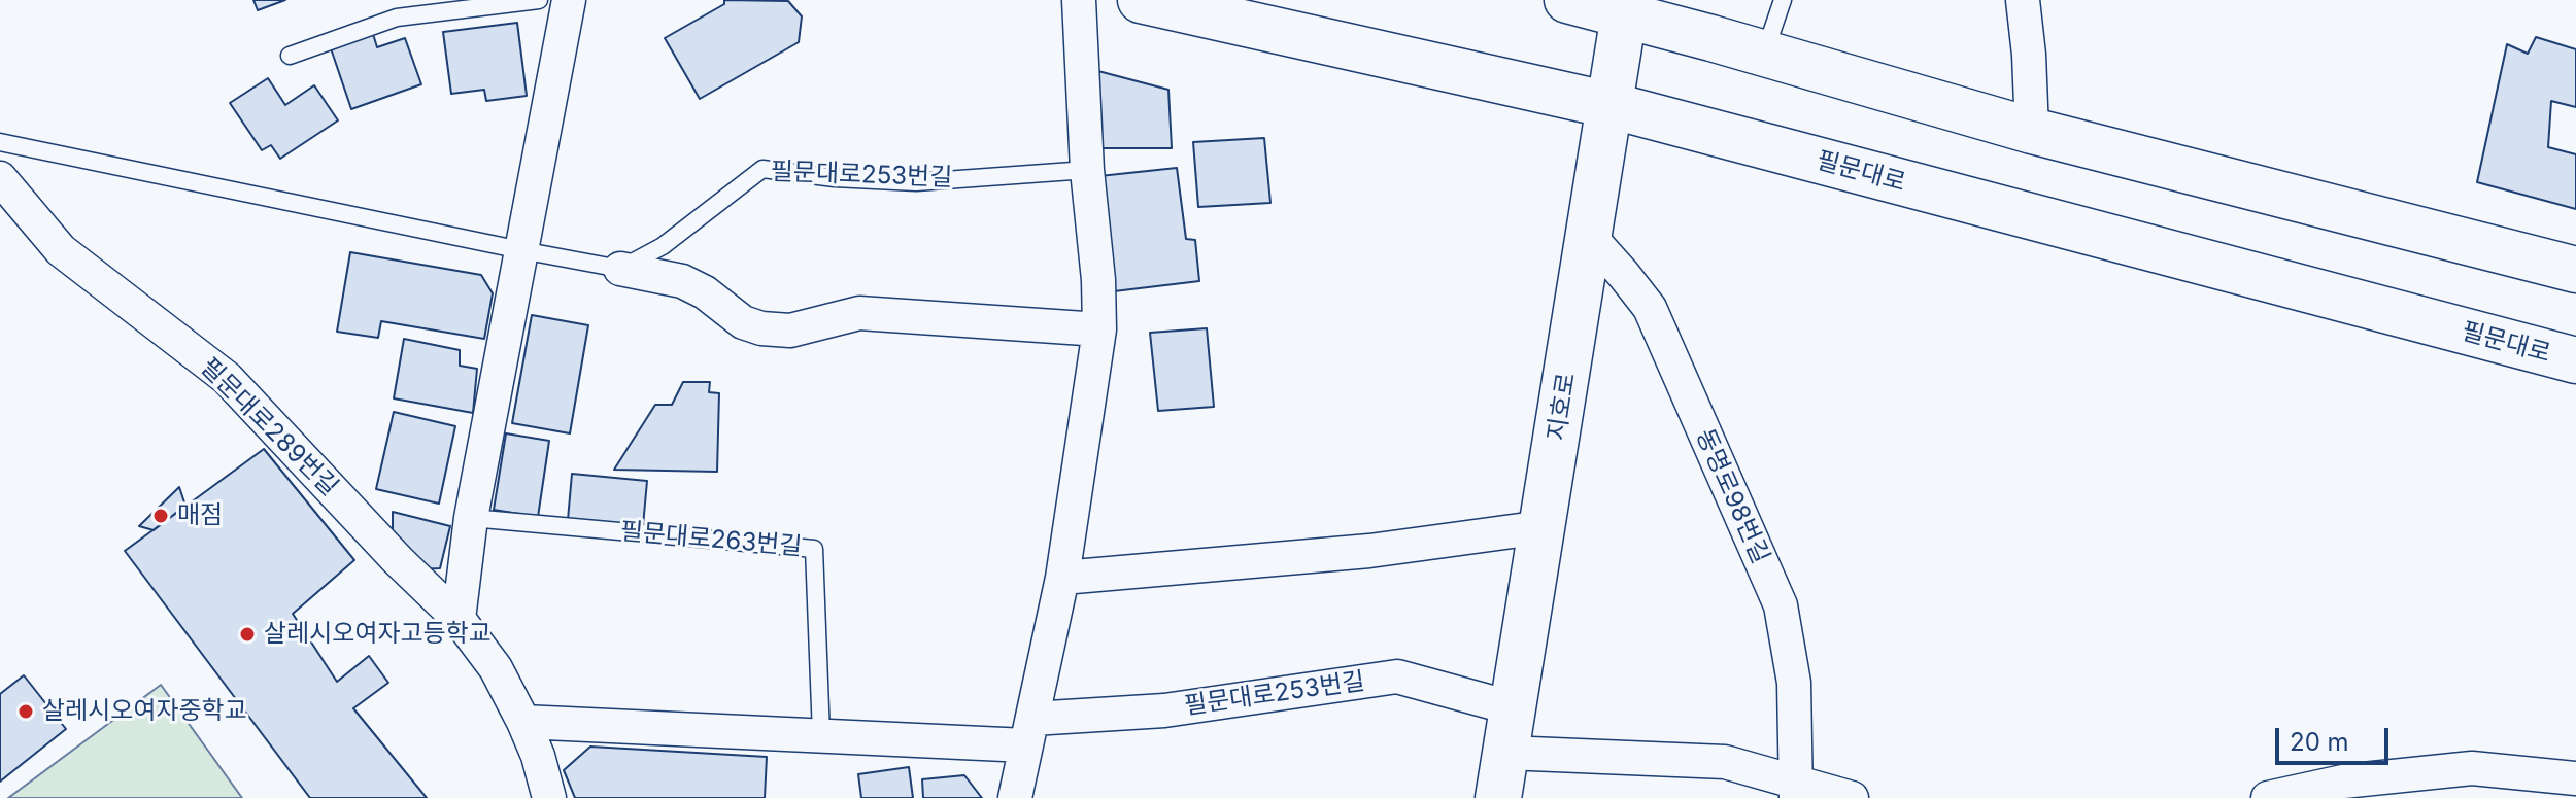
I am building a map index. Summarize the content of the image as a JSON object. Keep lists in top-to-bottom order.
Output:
{
  "streets": {
    "main road": ["필문대로", "지호로"],
    "street": ["필문대로253번길", "필문대로289번길", "동명로98번길"],
    "lane": ["필문대로263번길"]
  },
  "crossings": [
    ["필문대로", "지호로"],
    ["필문대로253번길", "지호로"],
    ["지호로", "동명로98번길"]
  ],
  "places": ["매점", "살레시오여자고등학교", "살레시오여자중학교"],
  "scale_bar": "20 m"
}
